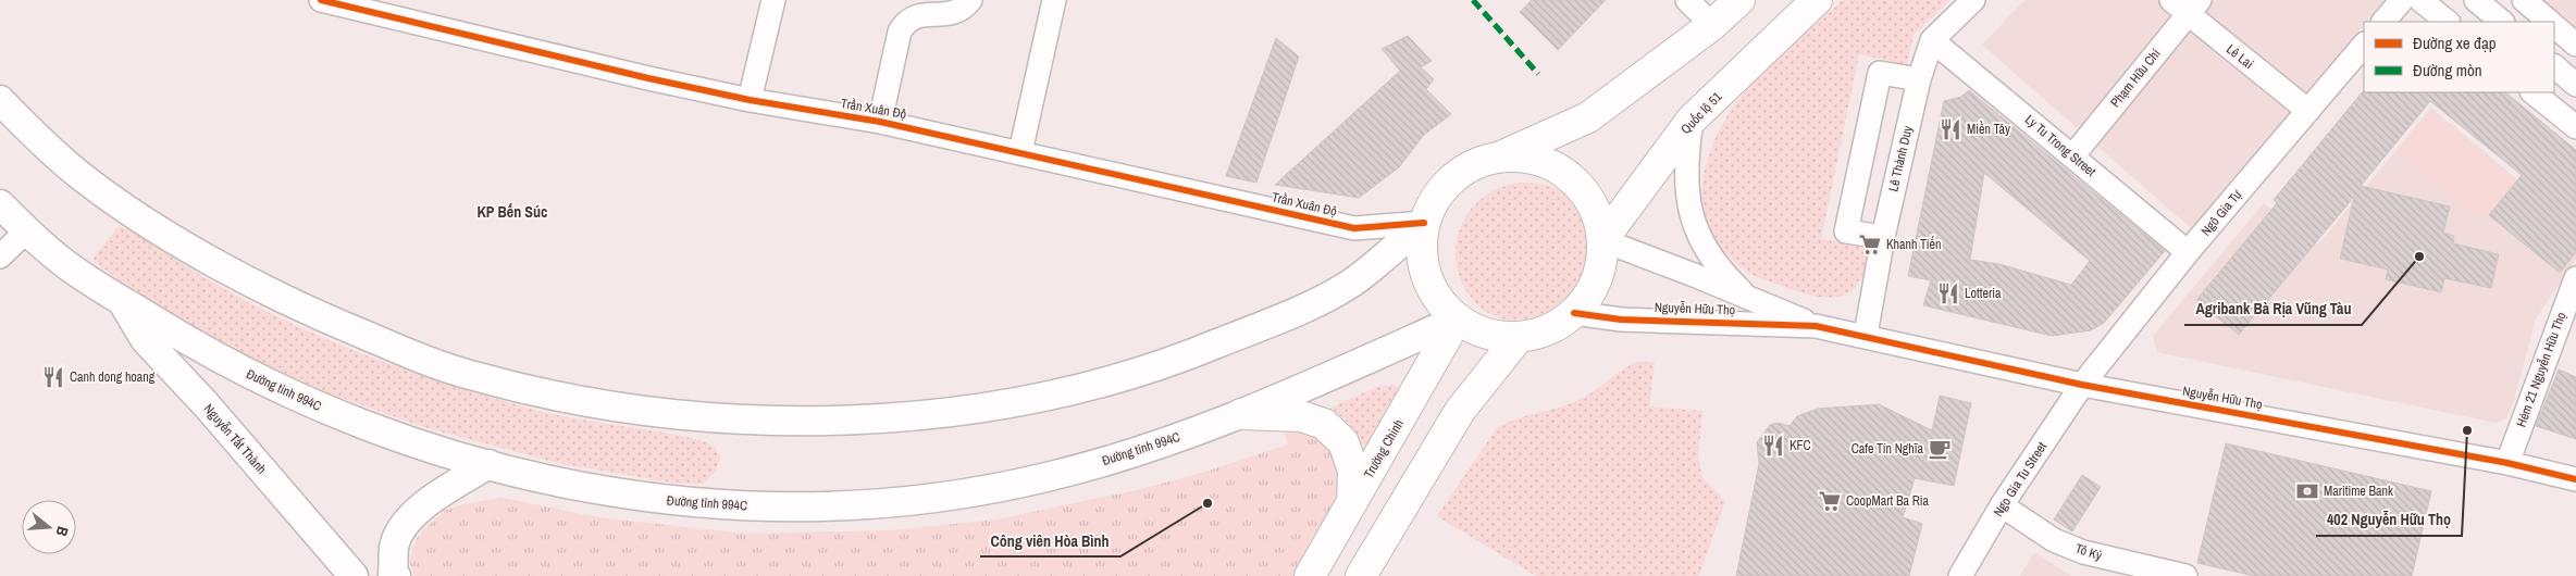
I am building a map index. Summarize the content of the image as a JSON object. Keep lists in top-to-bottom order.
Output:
{
  "streets": {
    "highway": ["Quốc lộ 51", "Trường Chinh"],
    "main road": ["Đường tỉnh 994C", "Nguyễn Tất Thành"],
    "street": [
      "Lê Lai",
      "Phạm Hữu Chí",
      "Trần Xuân Độ",
      "Ly Tu Trong Street",
      "Lê Thành Duy",
      "Ngô Gia Tự",
      "Nguyễn Hữu Thọ",
      "Hẻm 21 Nguyễn Hữu Thọ",
      "Ngo Gia Tu Street",
      "Tô Ký"
    ]
  },
  "crossings": [
    ["Lê Lai", "Phạm Hữu Chí"],
    ["Lê Lai", "Ngô Gia Tự"],
    ["Phạm Hữu Chí", "Ly Tu Trong Street"],
    ["Trần Xuân Độ", "Quốc lộ 51"],
    ["Trần Xuân Độ", "Nguyễn Hữu Thọ"],
    ["Trần Xuân Độ", "Đường tỉnh 994C"],
    ["Trần Xuân Độ", "Trường Chinh"],
    ["Quốc lộ 51", "Nguyễn Hữu Thọ"],
    ["Quốc lộ 51", "Đường tỉnh 994C"],
    ["Quốc lộ 51", "Trường Chinh"],
    ["Ly Tu Trong Street", "Lê Thành Duy"],
    ["Ly Tu Trong Street", "Ngô Gia Tự"],
    ["Lê Thành Duy", "Nguyễn Hữu Thọ"],
    ["Ngô Gia Tự", "Nguyễn Hữu Thọ"],
    ["Ngô Gia Tự", "Ngo Gia Tu Street"],
    ["Nguyễn Hữu Thọ", "Hẻm 21 Nguyễn Hữu Thọ"],
    ["Nguyễn Hữu Thọ", "Đường tỉnh 994C"],
    ["Nguyễn Hữu Thọ", "Trường Chinh"],
    ["Nguyễn Hữu Thọ", "Ngo Gia Tu Street"],
    ["Đường tỉnh 994C", "Nguyễn Tất Thành"],
    ["Đường tỉnh 994C", "Trường Chinh"],
    ["Ngo Gia Tu Street", "Tô Ký"]
  ],
  "districts": ["KP Bến Súc"],
  "places": {
    "restaurant": [
      "Miền Tây",
      "Lotteria",
      "Canh dong hoang",
      "KFC"
    ],
    "supermarket": ["Khanh Tiến", "CoopMart Ba Ria"],
    "other": ["Agribank Bà Rịa Vũng Tàu", "402 Nguyễn Hữu Thọ", "Công viên Hòa Bình"],
    "cafe": ["Cafe Tín Nghĩa"],
    "bank": ["Maritime Bank"]
  },
  "legend": ["Đường xe đạp", "Đường mòn"],
  "north": "right"
}
